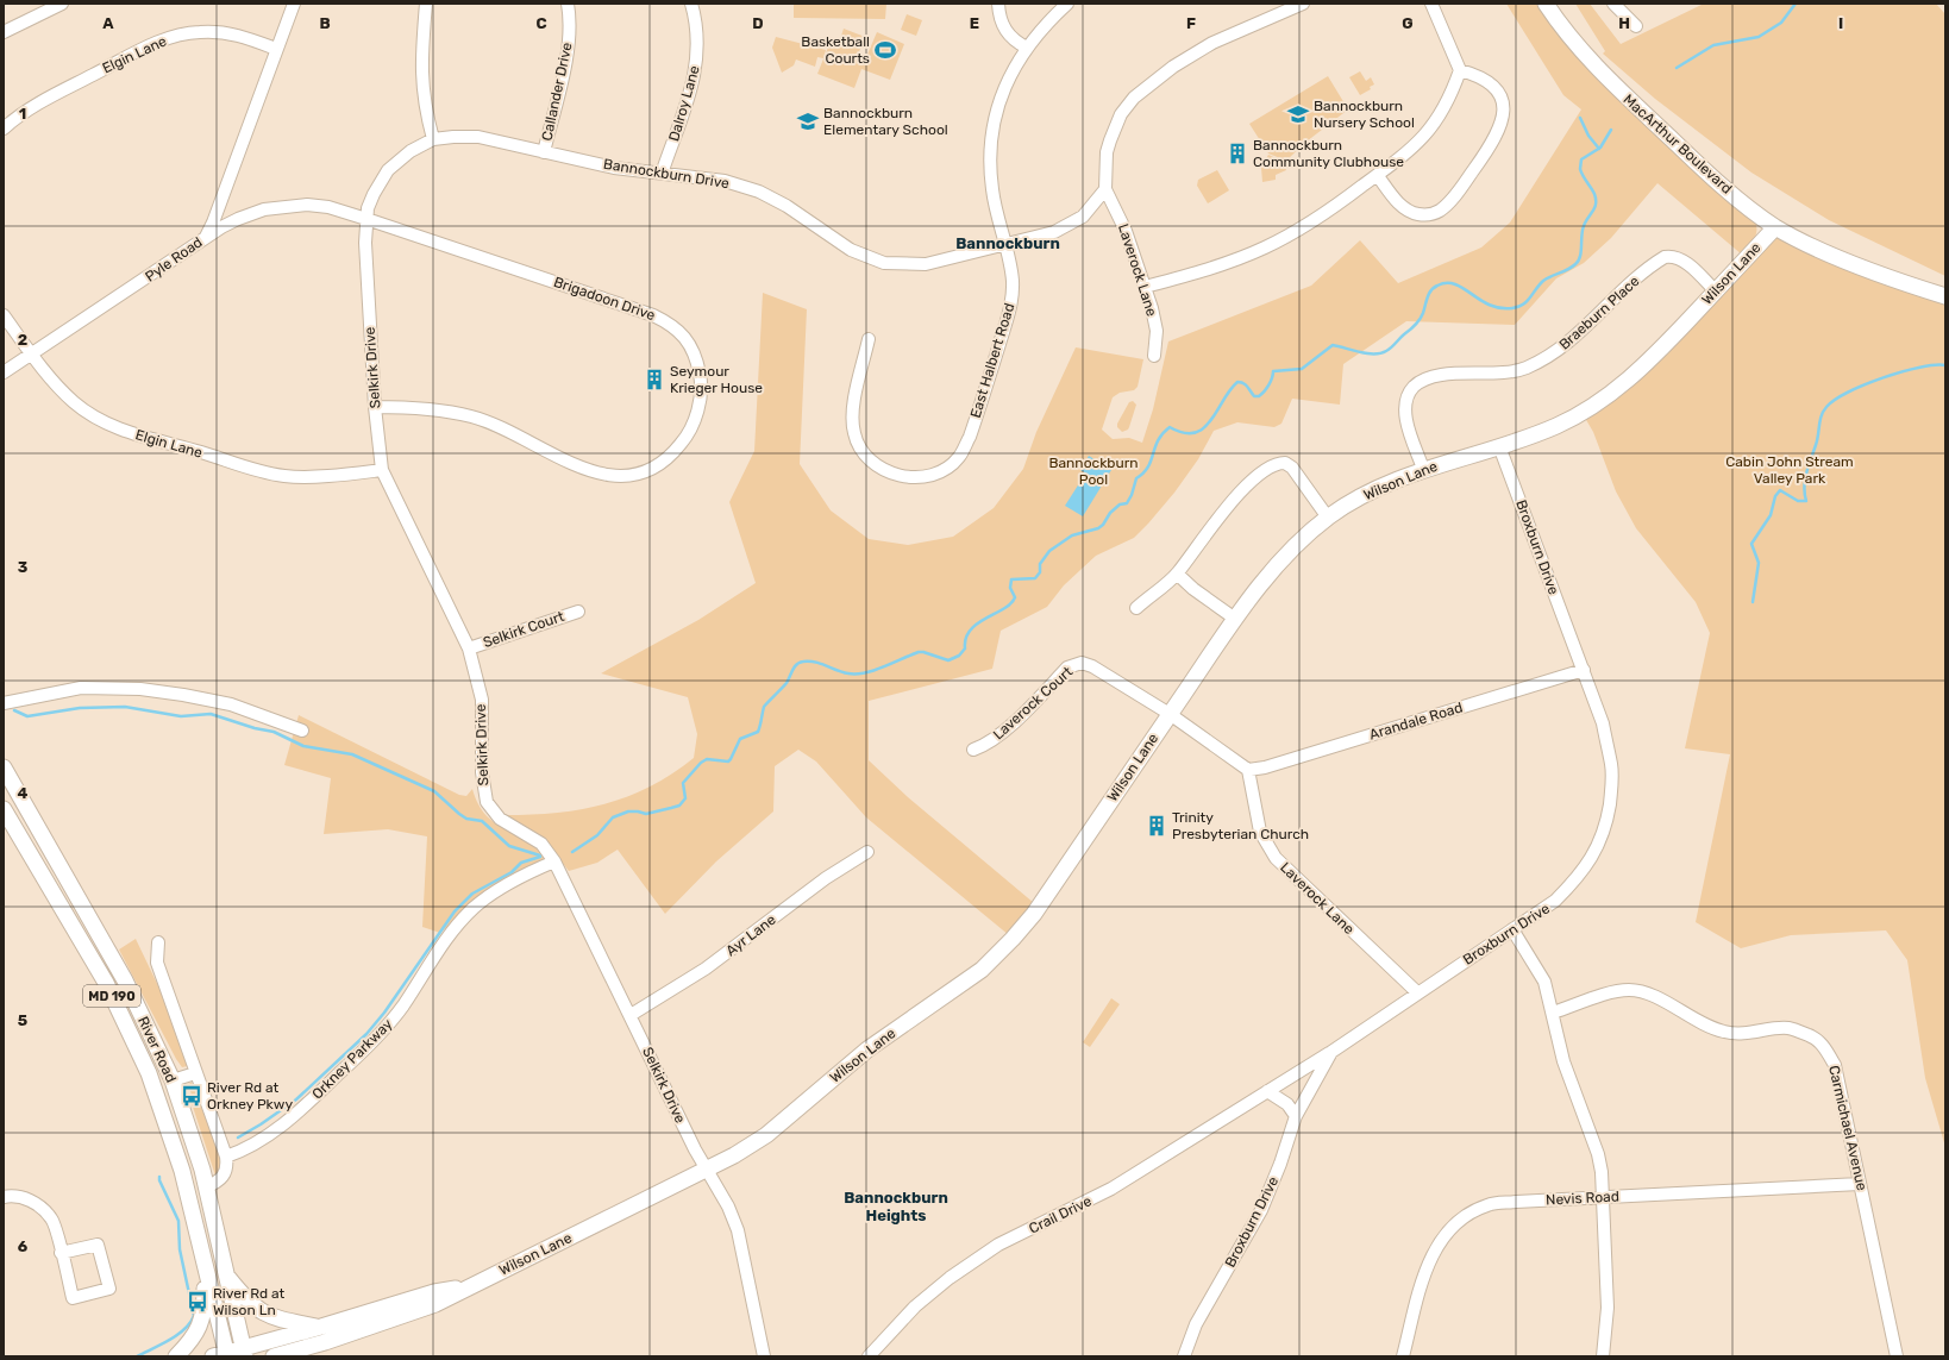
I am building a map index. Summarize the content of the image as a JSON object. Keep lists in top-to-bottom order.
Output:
{
  "streets": {
    "main road": [
      "MacArthur Boulevard",
      "Wilson Lane",
      "MD 190",
      "River Road"
    ],
    "street": [
      "Elgin Lane",
      "Callander Drive",
      "Dalroy Lane",
      "Bannockburn Drive",
      "Pyle Road",
      "Laverock Lane",
      "Brigadoon Drive",
      "Braeburn Place",
      "East Halbert Road",
      "Selkirk Drive",
      "Broxburn Drive",
      "Selkirk Court",
      "Laverock Court",
      "Arandale Road",
      "Ayr Lane",
      "Orkney Parkway",
      "Carmichael Avenue",
      "Nevis Road",
      "Crail Drive"
    ]
  },
  "crossings": [
    ["Elgin Lane", "Pyle Road"],
    ["Elgin Lane", "Selkirk Drive"],
    ["Callander Drive", "Bannockburn Drive"],
    ["Dalroy Lane", "Bannockburn Drive"],
    ["MacArthur Boulevard", "Wilson Lane"],
    ["Bannockburn Drive", "Laverock Lane"],
    ["Bannockburn Drive", "Brigadoon Drive"],
    ["Bannockburn Drive", "East Halbert Road"],
    ["Bannockburn Drive", "Selkirk Drive"],
    ["Pyle Road", "Brigadoon Drive"],
    ["Laverock Lane", "Broxburn Drive"],
    ["Laverock Lane", "Arandale Road"],
    ["Wilson Lane", "Braeburn Place"],
    ["Wilson Lane", "Selkirk Drive"],
    ["Wilson Lane", "Broxburn Drive"],
    ["Wilson Lane", "Laverock Court"],
    ["Wilson Lane", "River Road"],
    ["Brigadoon Drive", "Selkirk Drive"],
    ["Selkirk Drive", "Selkirk Court"],
    ["Selkirk Drive", "Ayr Lane"],
    ["Selkirk Drive", "Orkney Parkway"],
    ["Broxburn Drive", "Arandale Road"],
    ["Broxburn Drive", "Crail Drive"],
    ["River Road", "Orkney Parkway"],
    ["Carmichael Avenue", "Nevis Road"]
  ],
  "districts": ["Bannockburn", "Bannockburn Heights"],
  "parks": ["Cabin John Stream Valley Park", "Bannockburn Pool"],
  "places": {
    "sports": ["Basketball Courts"],
    "school or university": ["Bannockburn Nursery School", "Bannockburn Elementary School"],
    "building": ["Bannockburn Community Clubhouse", "Seymour Krieger House", "Trinity Presbyterian Church"],
    "bus stop": ["River Rd at Orkney Pkwy", "River Rd at Wilson Ln"]
  },
  "grid": {
    "columns": [
      "A",
      "B",
      "C",
      "D",
      "E",
      "F",
      "G",
      "H",
      "I"
    ],
    "rows": [
      "1",
      "2",
      "3",
      "4",
      "5",
      "6"
    ]
  }
}
